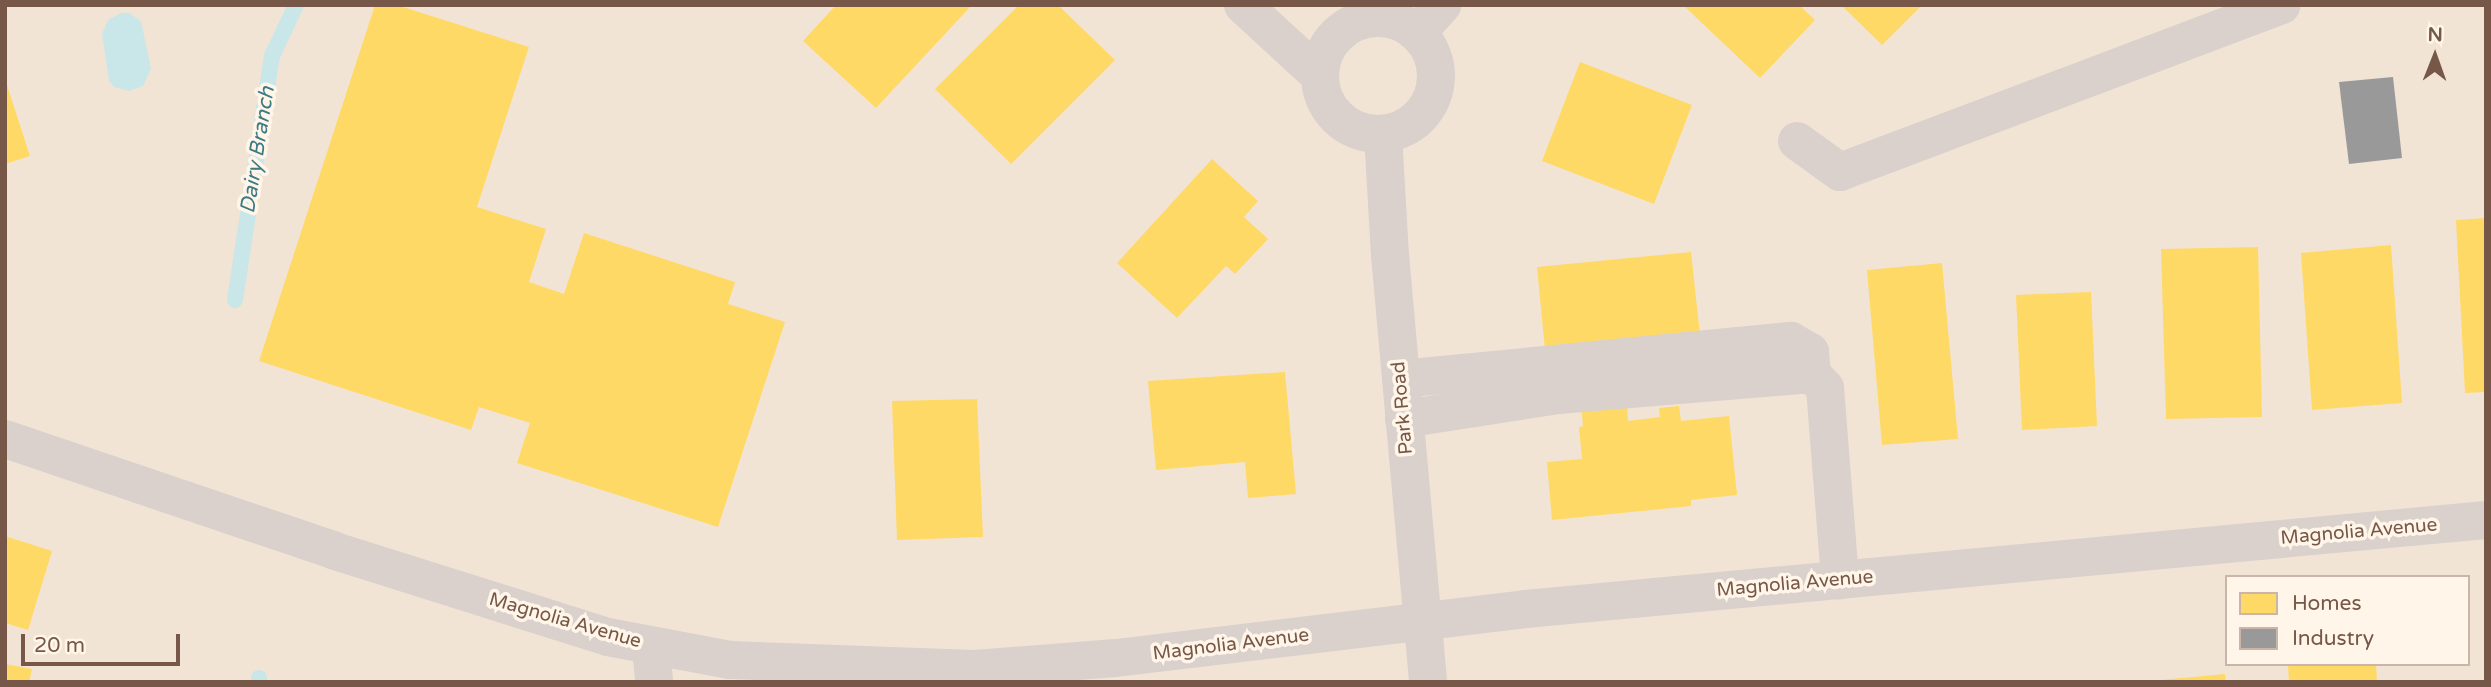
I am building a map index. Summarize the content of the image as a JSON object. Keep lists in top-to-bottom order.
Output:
{
  "streets": {
    "street": ["Park Road", "Magnolia Avenue"]
  },
  "crossings": [
    ["Park Road", "Magnolia Avenue"]
  ],
  "water": ["Dairy Branch"],
  "legend": ["Homes", "Industry"],
  "scale_bar": "20 m",
  "north": "top"
}
